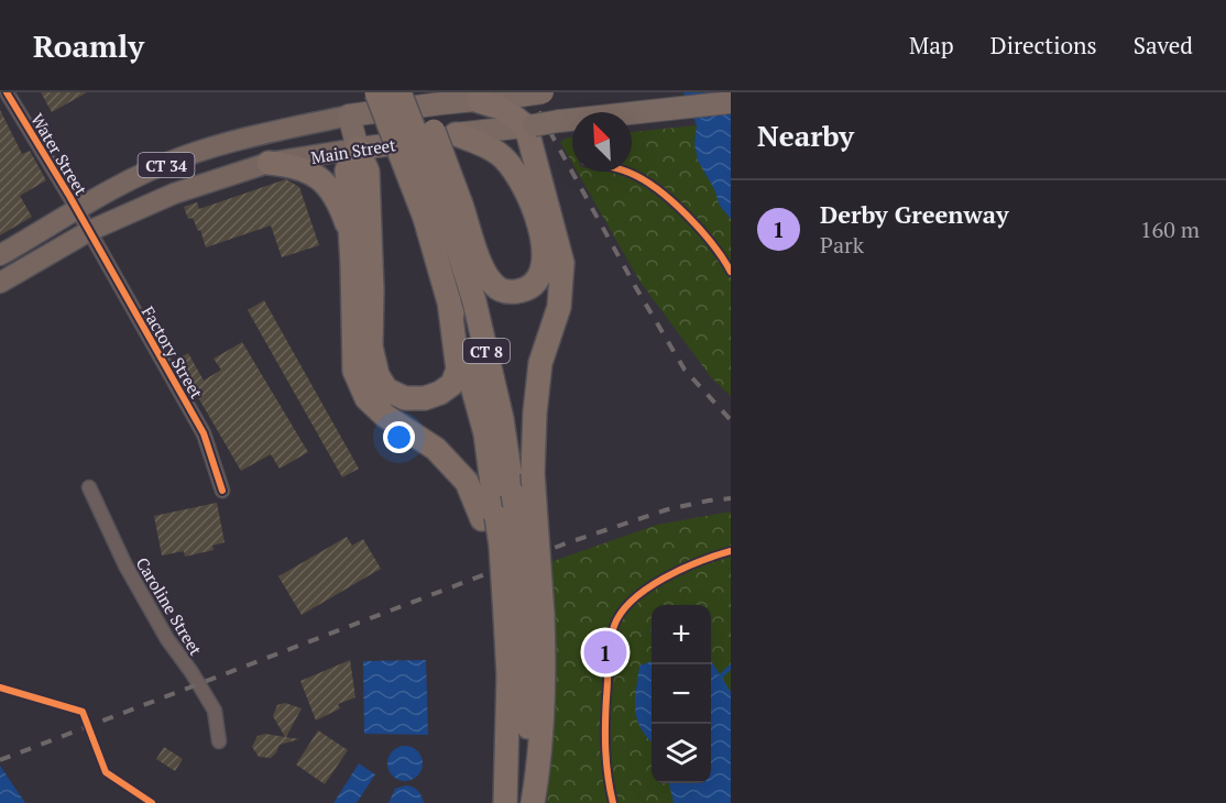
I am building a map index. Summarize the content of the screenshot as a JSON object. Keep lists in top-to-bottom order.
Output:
{
  "streets": {
    "highway": ["Main Street", "CT 34", "CT 8"],
    "street": ["Water Street", "Factory Street", "Caroline Street"]
  },
  "crossings": [
    ["Main Street", "Water Street"],
    ["Main Street", "Factory Street"],
    ["Water Street", "Factory Street"]
  ],
  "north": "top left",
  "page": {
    "header": "Roamly",
    "nav": ["Map", "Directions", "Saved"],
    "heading": "Nearby",
    "list": [
      {
        "mark": "1",
        "name": "Derby Greenway",
        "note": "Park",
        "value": "160 m"
      }
    ],
    "map_buttons": ["+", "−"],
    "pins": "1"
  }
}
